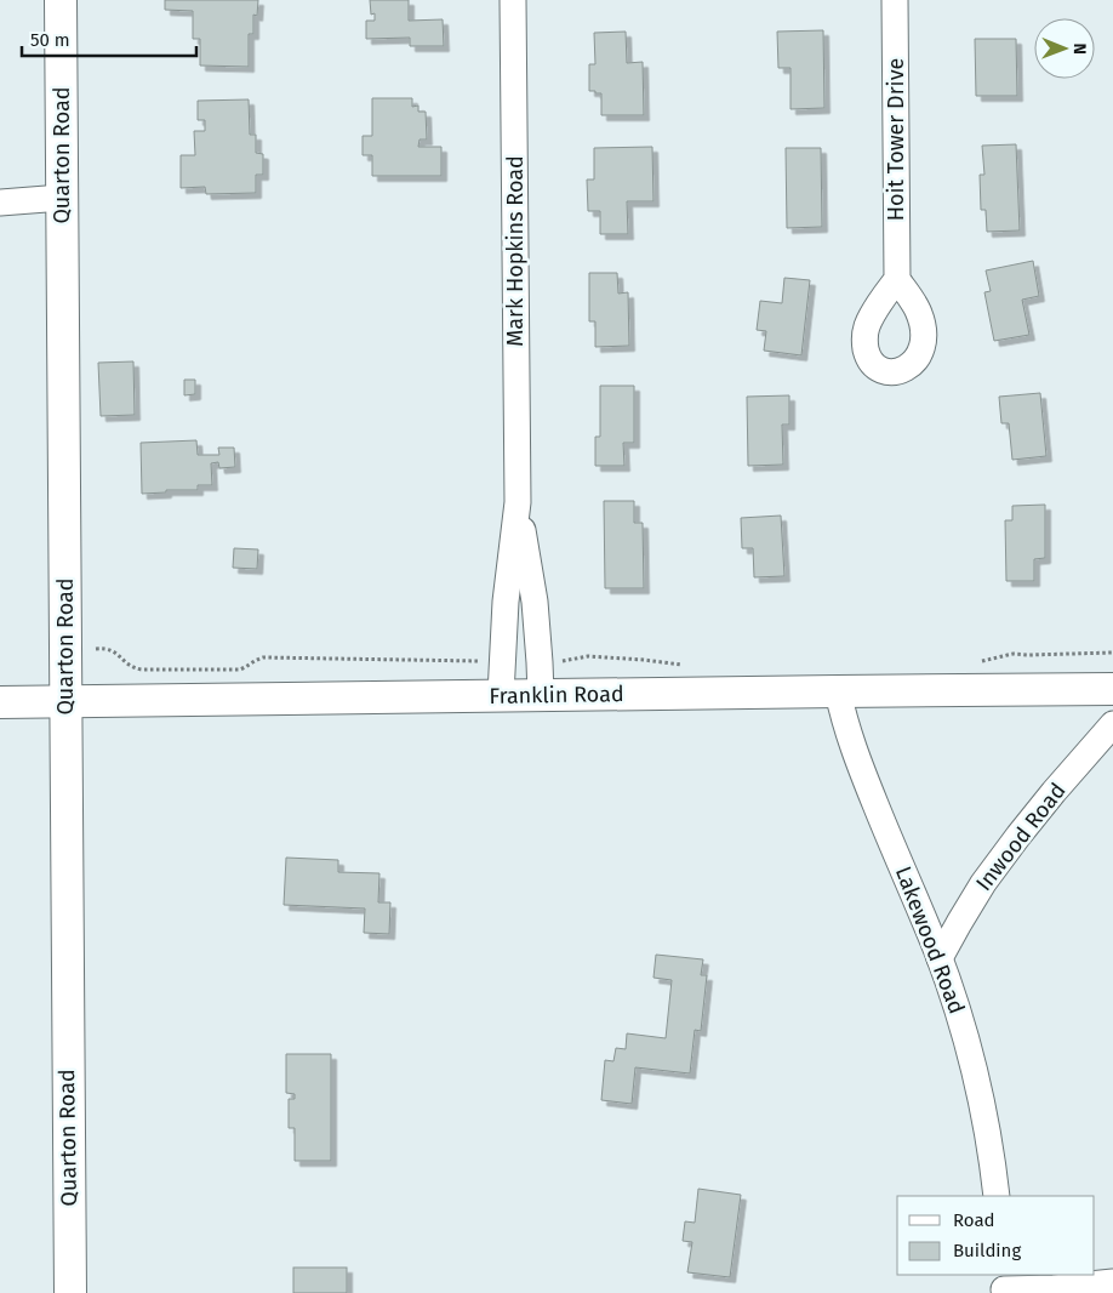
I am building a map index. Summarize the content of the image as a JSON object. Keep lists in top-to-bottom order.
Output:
{
  "streets": {
    "street": [
      "Hoit Tower Drive",
      "Quarton Road",
      "Mark Hopkins Road",
      "Franklin Road",
      "Inwood Road",
      "Lakewood Road"
    ]
  },
  "crossings": [
    ["Quarton Road", "Franklin Road"],
    ["Mark Hopkins Road", "Franklin Road"],
    ["Franklin Road", "Lakewood Road"],
    ["Inwood Road", "Lakewood Road"]
  ],
  "legend": ["Road", "Building"],
  "scale_bar": "50 m",
  "north": "right"
}
